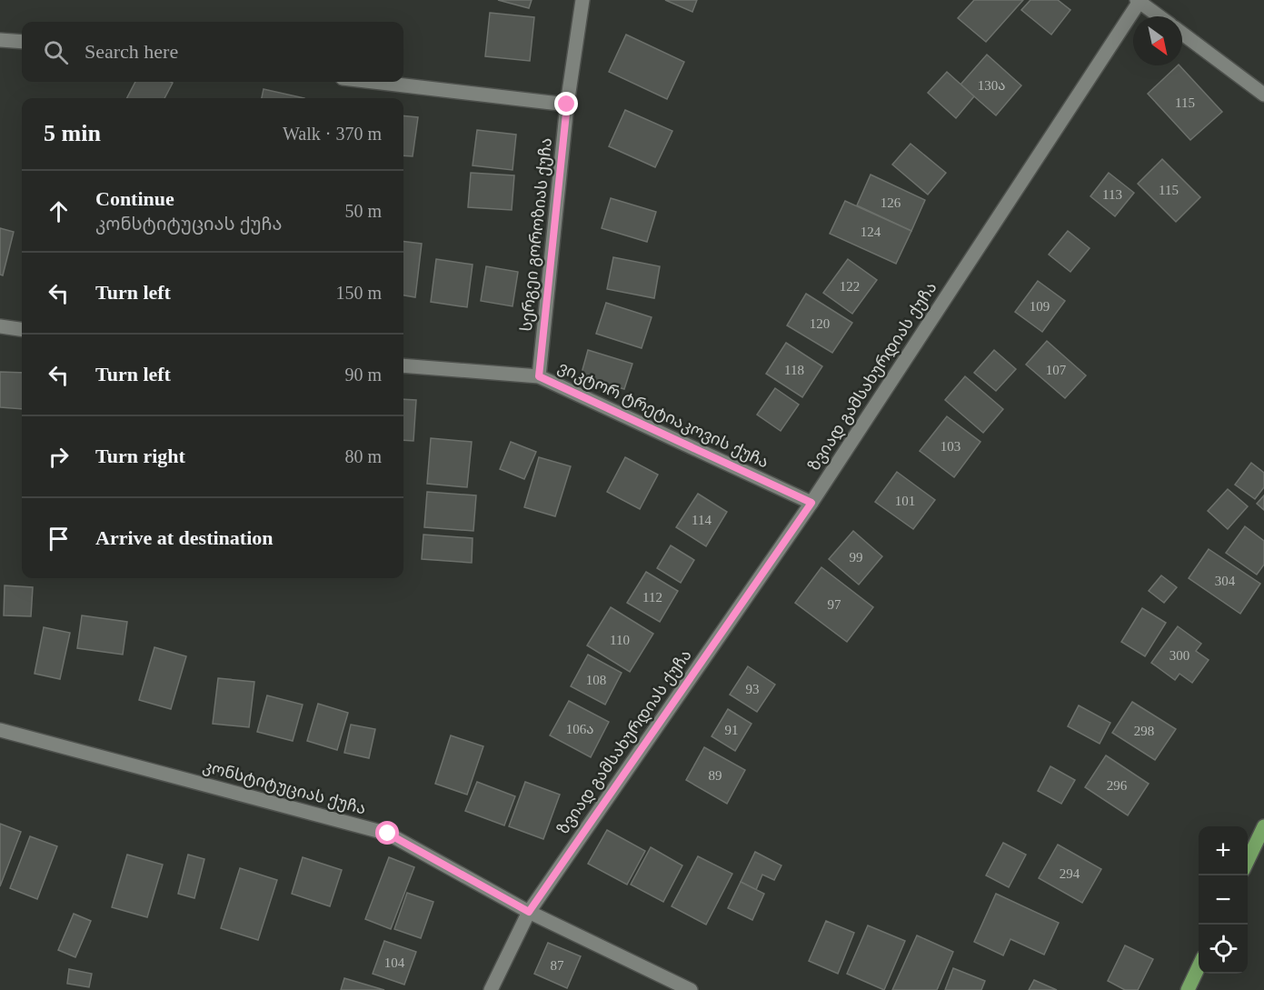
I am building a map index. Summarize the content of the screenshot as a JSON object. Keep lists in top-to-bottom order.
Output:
{
  "streets": {
    "street": [
      "სერგეი გოროზიას ქუჩა",
      "ზვიად გამსახურდიას ქუჩა",
      "ვიკტორ ტრეტიაკოვის ქუჩა",
      "კონსტიტუციას ქუჩა"
    ]
  },
  "crossings": [
    ["სერგეი გოროზიას ქუჩა", "ვიკტორ ტრეტიაკოვის ქუჩა"],
    ["ზვიად გამსახურდიას ქუჩა", "ვიკტორ ტრეტიაკოვის ქუჩა"],
    ["ზვიად გამსახურდიას ქუჩა", "კონსტიტუციას ქუჩა"]
  ],
  "house_numbers": [
    "130ა",
    "115",
    "115",
    "113",
    "126",
    "124",
    "122",
    "109",
    "120",
    "118",
    "107",
    "103",
    "101",
    "114",
    "99",
    "304",
    "112",
    "97",
    "110",
    "300",
    "108",
    "93",
    "106ა",
    "91",
    "298",
    "89",
    "296",
    "294",
    "104",
    "87"
  ],
  "north": "bottom right",
  "page": {
    "search": "Search here",
    "heading": ["5 min", "Walk · 370 m"],
    "list": [
      ["Continue", "კონსტიტუციას ქუჩა", "50 m"],
      ["Turn left", "150 m"],
      ["Turn left", "90 m"],
      ["Turn right", "80 m"],
      "Arrive at destination"
    ],
    "map_buttons": ["+", "−"]
  }
}
